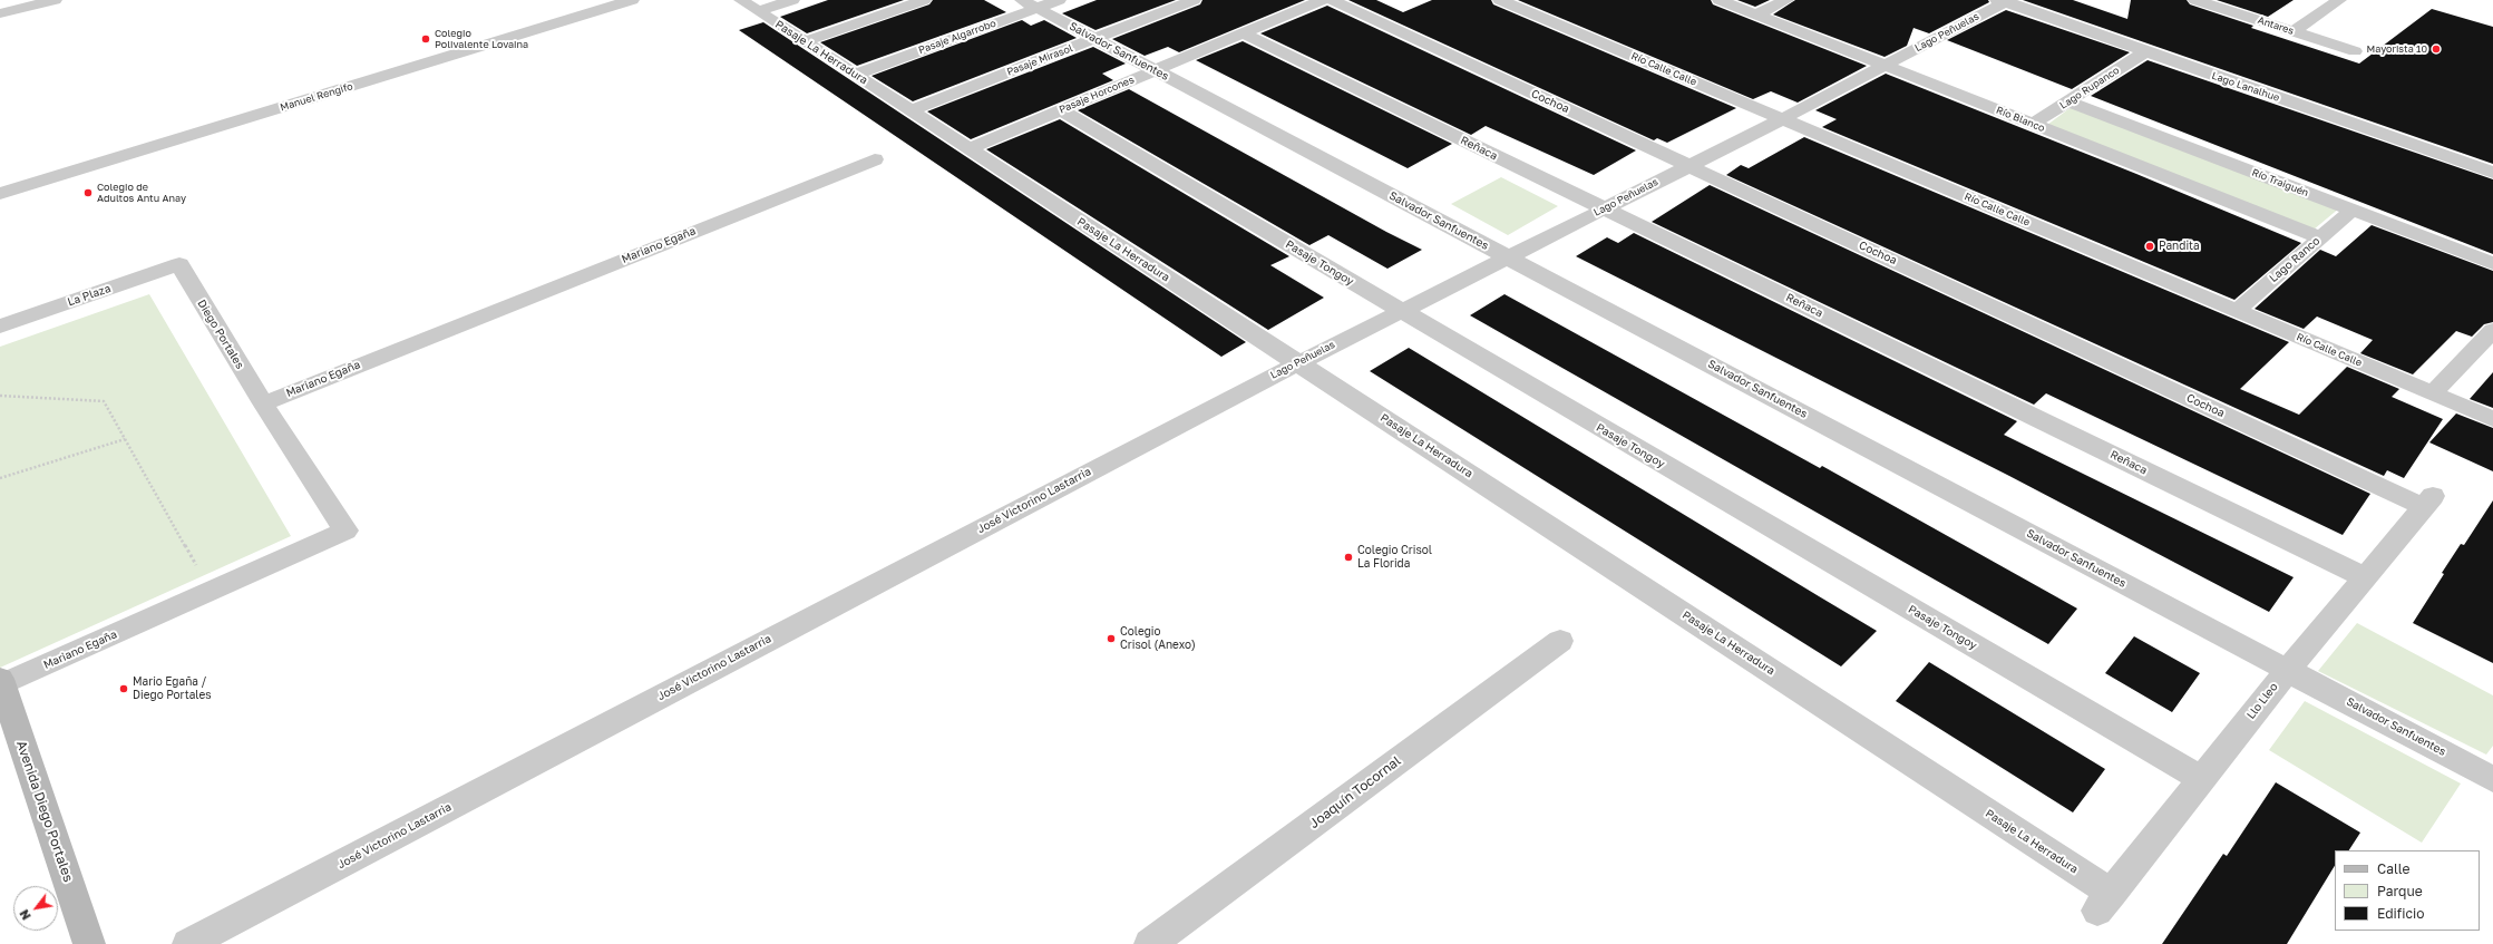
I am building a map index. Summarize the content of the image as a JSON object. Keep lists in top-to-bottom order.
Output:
{
  "streets": {
    "main road": ["Avenida Diego Portales"],
    "street": [
      "Antares",
      "Lago Peñuelas",
      "Pasaje Algarrobo",
      "Salvador Sanfuentes",
      "Pasaje La Herradura",
      "Pasaje Mirasol",
      "Río Calle Calle",
      "Lago Lanalhue",
      "Lago Rupanco",
      "Pasaje Horcones",
      "Manuel Rengifo",
      "Cochoa",
      "Río Blanco",
      "Reñaca",
      "Río Traiguén",
      "Mariano Egaña",
      "Lago Ranco",
      "Pasaje Tongoy",
      "La Plaza",
      "Diego Portales",
      "José Victorino Lastarria",
      "Llo Lleo",
      "Joaquín Tocornal"
    ]
  },
  "crossings": [
    ["Lago Peñuelas", "Salvador Sanfuentes"],
    ["Lago Peñuelas", "Pasaje La Herradura"],
    ["Lago Peñuelas", "Río Calle Calle"],
    ["Lago Peñuelas", "Lago Lanalhue"],
    ["Lago Peñuelas", "Cochoa"],
    ["Lago Peñuelas", "Río Blanco"],
    ["Lago Peñuelas", "Reñaca"],
    ["Lago Peñuelas", "Pasaje Tongoy"],
    ["Lago Peñuelas", "José Victorino Lastarria"],
    ["Pasaje Algarrobo", "Salvador Sanfuentes"],
    ["Pasaje Algarrobo", "Pasaje La Herradura"],
    ["Salvador Sanfuentes", "Pasaje Mirasol"],
    ["Salvador Sanfuentes", "Pasaje Horcones"],
    ["Salvador Sanfuentes", "Llo Lleo"],
    ["Pasaje La Herradura", "Pasaje Mirasol"],
    ["Pasaje La Herradura", "Pasaje Horcones"],
    ["Pasaje La Herradura", "Llo Lleo"],
    ["Río Calle Calle", "Lago Ranco"],
    ["Lago Lanalhue", "Lago Rupanco"],
    ["Lago Rupanco", "Río Blanco"],
    ["Lago Rupanco", "Río Traiguén"],
    ["Pasaje Horcones", "Reñaca"],
    ["Pasaje Horcones", "Pasaje Tongoy"],
    ["Cochoa", "Llo Lleo"],
    ["Río Blanco", "Lago Ranco"],
    ["Reñaca", "Llo Lleo"],
    ["Río Traiguén", "Lago Ranco"],
    ["Mariano Egaña", "Diego Portales"],
    ["Mariano Egaña", "Avenida Diego Portales"],
    ["Pasaje Tongoy", "Llo Lleo"],
    ["La Plaza", "Diego Portales"]
  ],
  "places": [
    "Colegio Polivalente Lovaina",
    "Mayorista 10",
    "Colegio de Adultos Antu Anay",
    "Pandita",
    "Colegio Crisol La Florida",
    "Colegio Crisol (Anexo)",
    "Mario Egaña / Diego Portales"
  ],
  "legend": ["Calle", "Parque", "Edificio"],
  "north": "bottom left"
}
